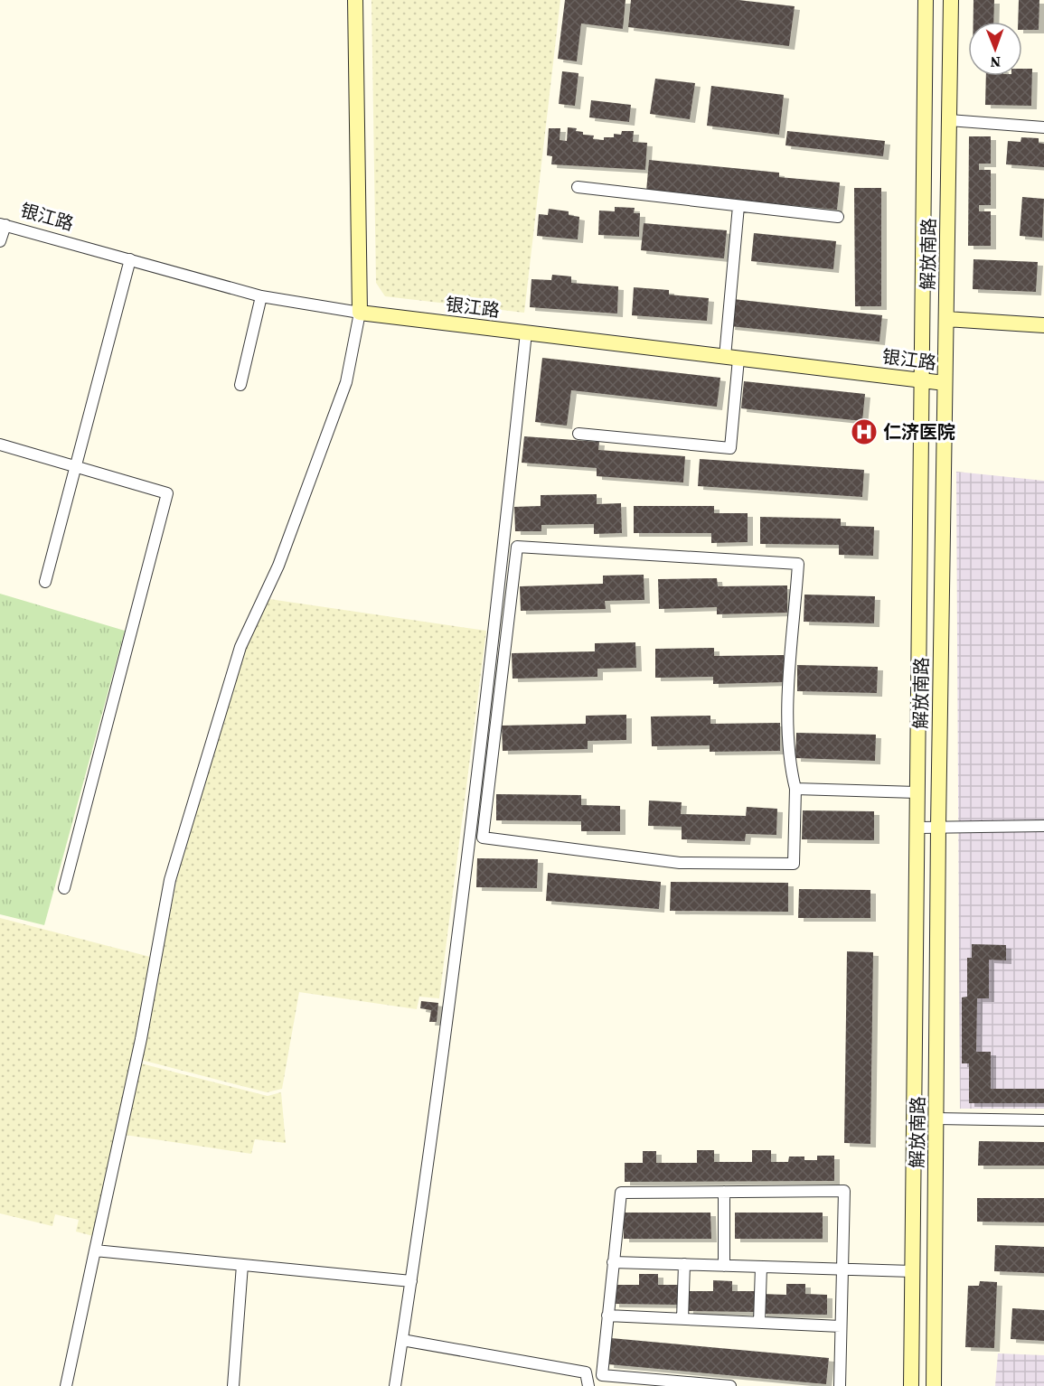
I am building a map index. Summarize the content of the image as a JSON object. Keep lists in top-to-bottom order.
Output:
{
  "streets": {
    "main road": ["银江路", "解放南路"]
  },
  "crossings": [
    ["银江路", "解放南路"]
  ],
  "places": {
    "hospital": ["仁济医院"]
  },
  "north": "bottom"
}
